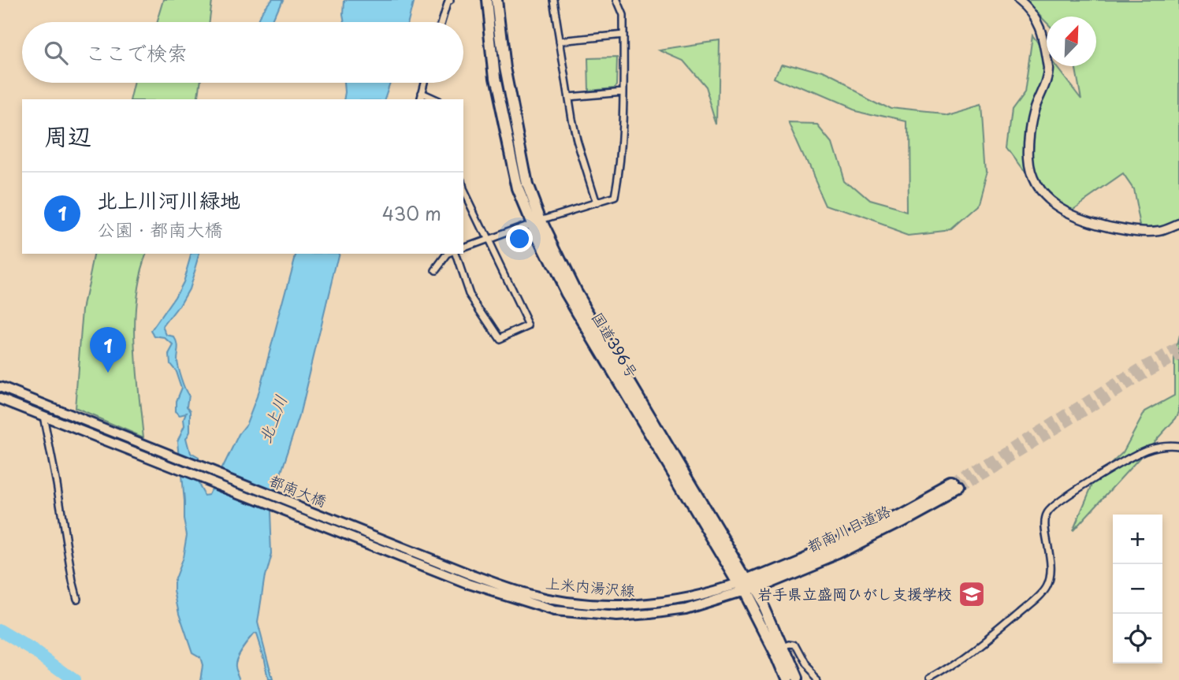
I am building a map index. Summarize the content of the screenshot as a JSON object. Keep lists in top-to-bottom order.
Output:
{
  "streets": {
    "highway": ["国道396号", "都南川目道路"],
    "main road": ["都南大橋", "上米内湯沢線"]
  },
  "crossings": [
    ["国道396号", "都南川目道路"],
    ["国道396号", "上米内湯沢線"],
    ["都南大橋", "上米内湯沢線"],
    ["都南川目道路", "上米内湯沢線"]
  ],
  "water": ["北上川"],
  "places": {
    "school or university": ["岩手県立盛岡ひがし支援学校"]
  },
  "north": "top right",
  "page": {
    "search": "ここで検索",
    "heading": "周辺",
    "list": [
      {
        "mark": "1",
        "name": "北上川河川緑地",
        "note": "公園 · 都南大橋",
        "value": "430 m"
      }
    ],
    "pins": "1",
    "map_buttons": ["+", "−"]
  }
}
